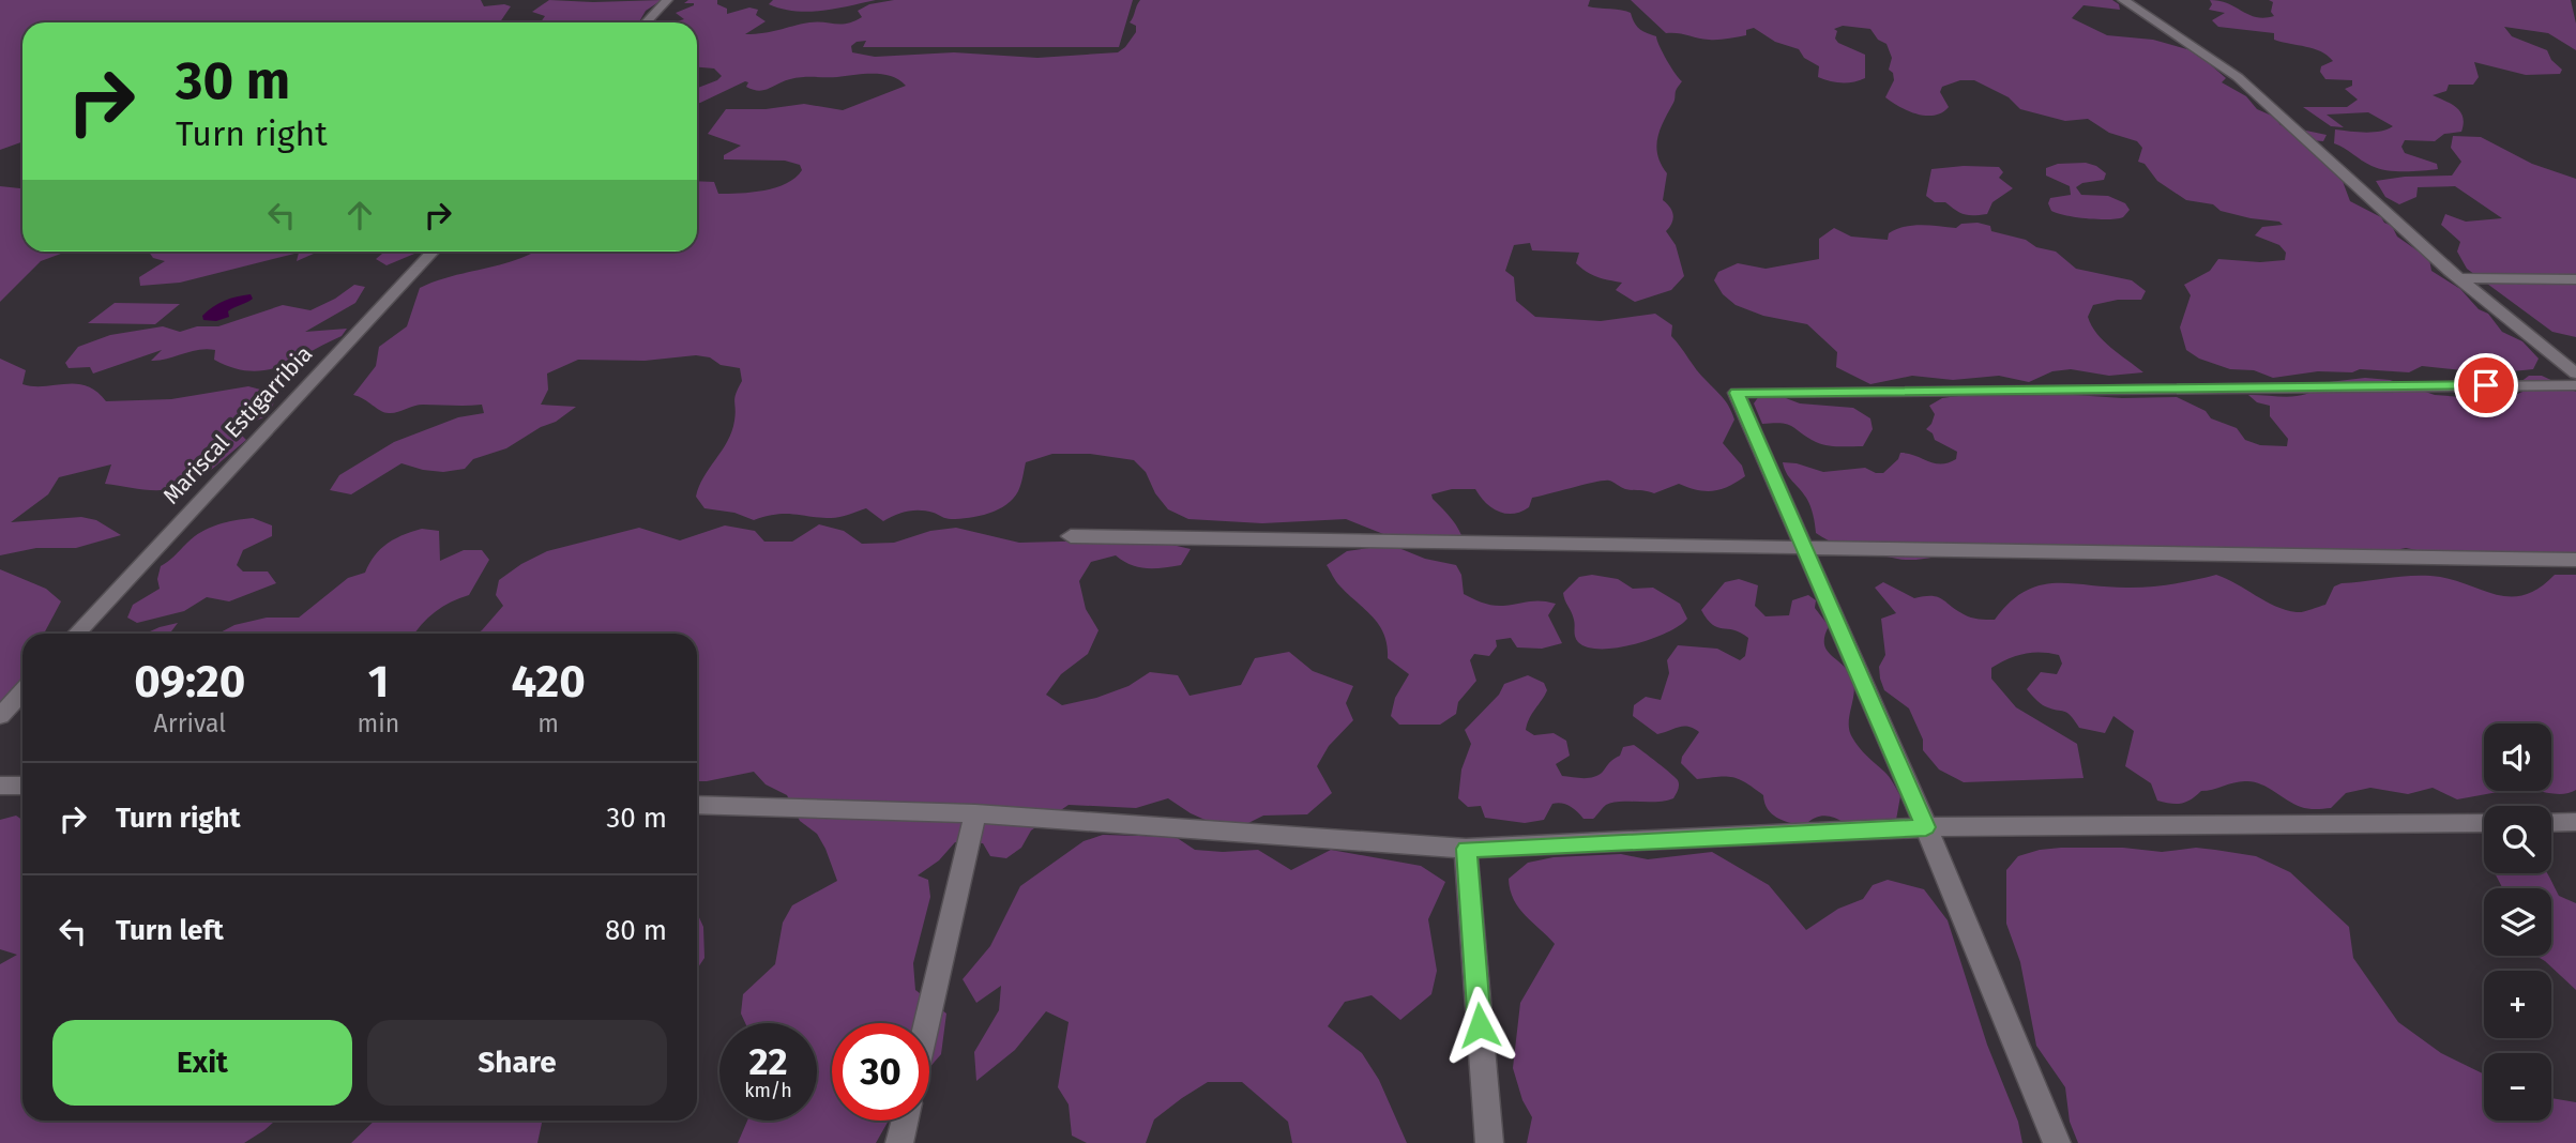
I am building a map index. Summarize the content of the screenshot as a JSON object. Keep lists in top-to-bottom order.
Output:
{
  "streets": {
    "street": ["Mariscal Estigarribia"]
  },
  "page": {
    "turn": ["30 m", "Turn right"],
    "eta": [
      "09:20",
      "Arrival",
      "1",
      "min",
      "420",
      "m"
    ],
    "map_buttons": ["+", "−"],
    "list": [
      {
        "name": "Turn right",
        "value": "30 m"
      },
      {
        "name": "Turn left",
        "value": "80 m"
      }
    ],
    "buttons": ["Exit", "Share"],
    "speed": "22 km/h",
    "limit": "30"
  }
}
